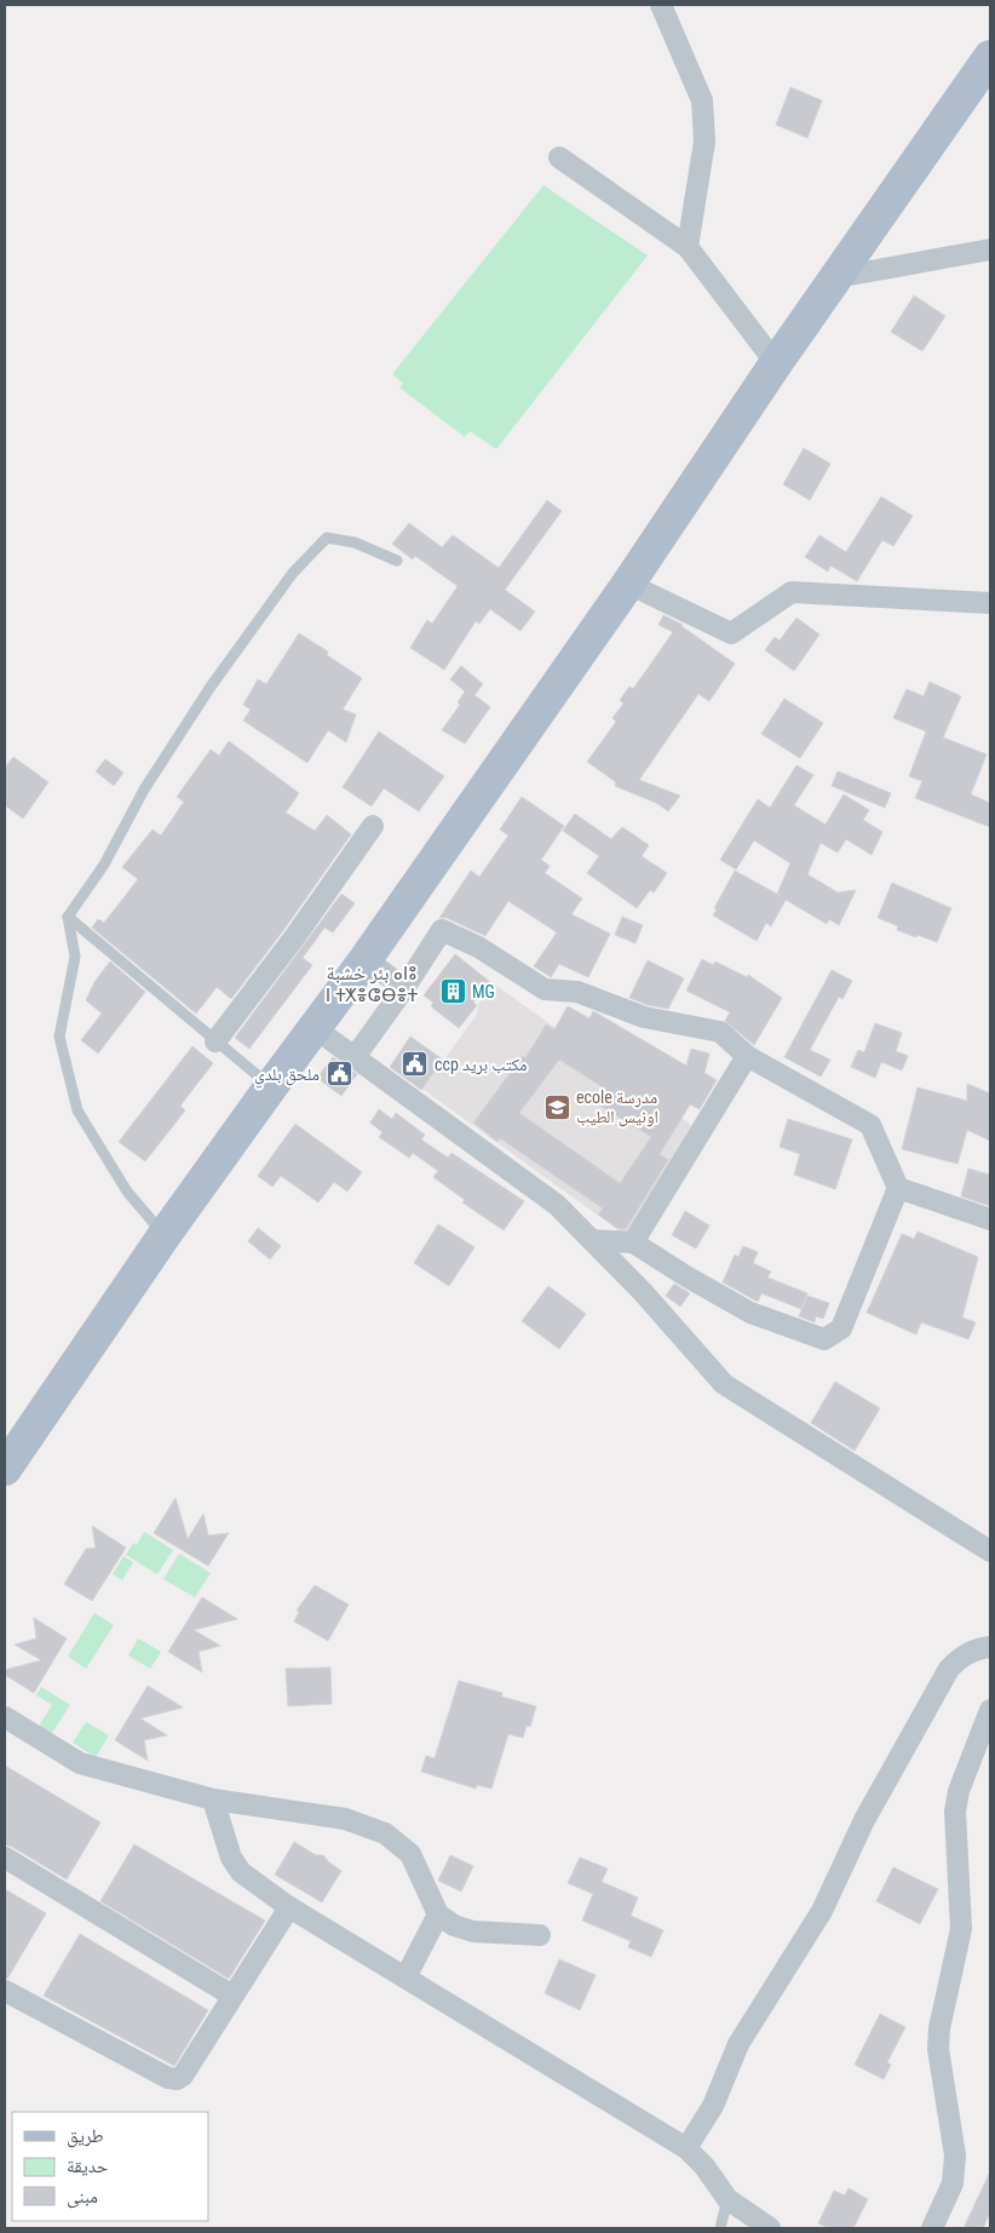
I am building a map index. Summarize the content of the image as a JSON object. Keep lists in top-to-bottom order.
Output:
{
  "districts": ["بئر خشبة ⴰⵏⵓ ⵏ ⵜⵅⴻⵛⴱⴻⵜ"],
  "places": {
    "building": ["MG"],
    "public building": ["ccp مكتب بريد", "ملحق بلدي"],
    "school or university": ["ecole مدرسة اونيس الطيب"]
  },
  "legend": ["طريق", "حديقة", "مبنى"]
}
